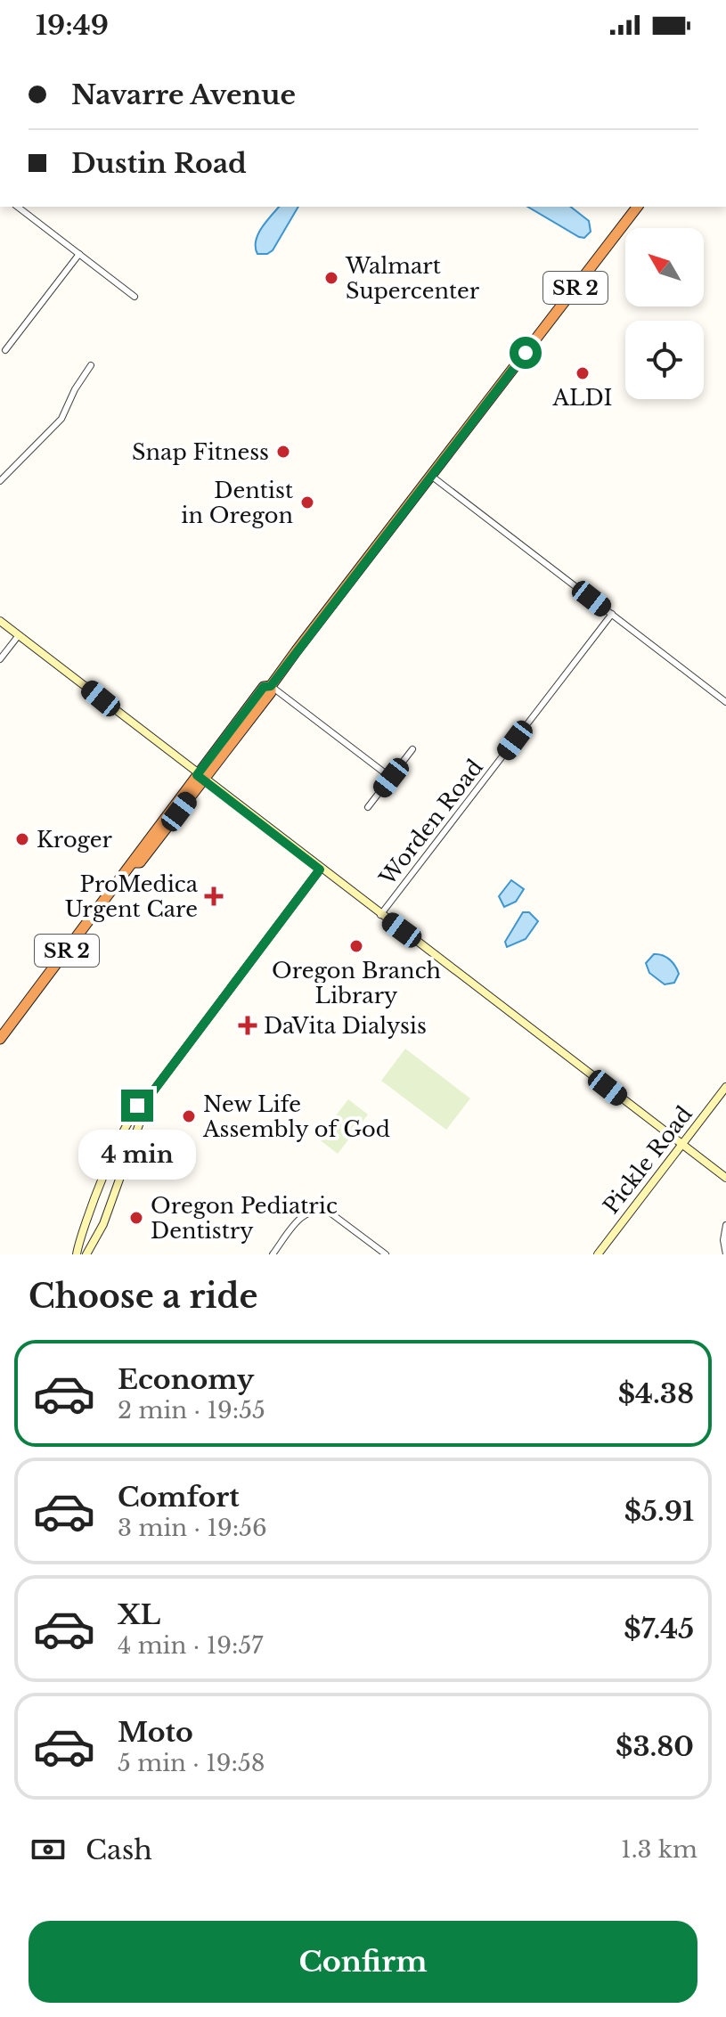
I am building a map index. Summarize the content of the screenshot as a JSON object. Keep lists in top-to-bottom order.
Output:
{
  "streets": {
    "highway": ["SR 2"],
    "street": ["Worden Road", "Pickle Road"]
  },
  "places": {
    "other": [
      "Walmart Supercenter",
      "ALDI",
      "Snap Fitness",
      "Dentist in Oregon",
      "Kroger",
      "Oregon Branch Library",
      "New Life Assembly of God",
      "Oregon Pediatric Dentistry"
    ],
    "health": ["ProMedica Urgent Care", "DaVita Dialysis"]
  },
  "north": "top left",
  "page": {
    "status": "19:49",
    "banner": ["Navarre Avenue", "Dustin Road"],
    "bubble": "4 min",
    "heading": "Choose a ride",
    "list": [
      {
        "name": "Economy",
        "note": "2 min · 19:55",
        "value": "$4.38"
      },
      {
        "name": "Comfort",
        "note": "3 min · 19:56",
        "value": "$5.91"
      },
      {
        "name": "XL",
        "note": "4 min · 19:57",
        "value": "$7.45"
      },
      {
        "name": "Moto",
        "note": "5 min · 19:58",
        "value": "$3.80"
      }
    ],
    "pay": ["Cash", "1.3 km"],
    "buttons": "Confirm"
  }
}
